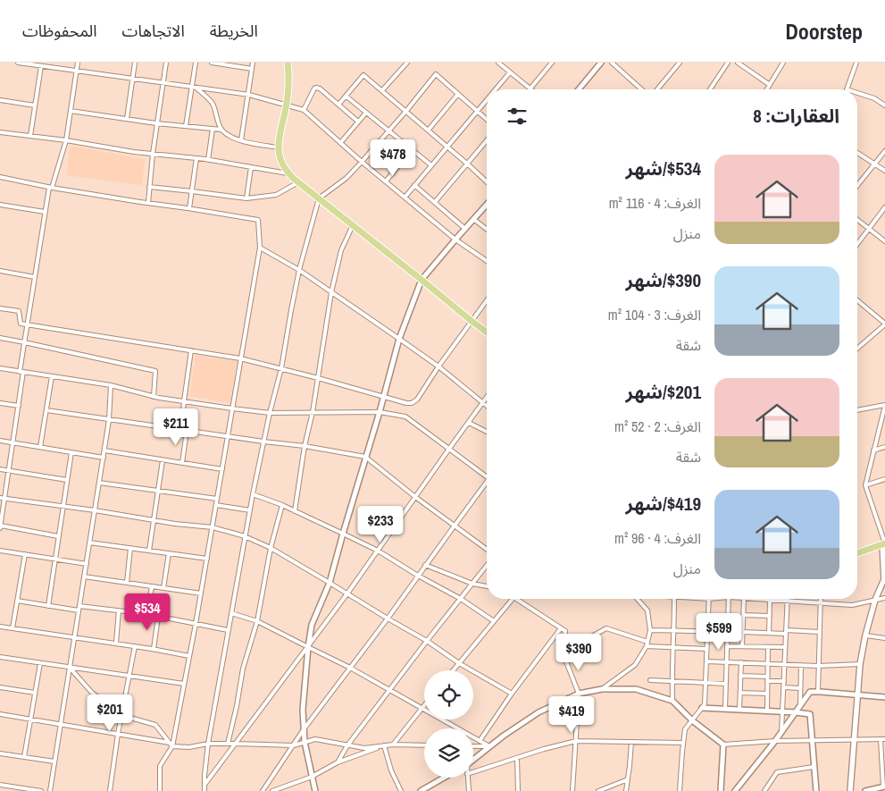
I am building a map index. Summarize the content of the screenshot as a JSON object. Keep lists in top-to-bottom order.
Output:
{
  "page": {
    "header": "Doorstep",
    "nav": ["الخريطة", "الاتجاهات", "المحفوظات"],
    "heading": "العقارات: 8",
    "price": [
      "$478",
      "$211",
      "$233",
      "$534",
      "$599",
      "$390",
      "$201",
      "$419"
    ],
    "list": [
      {
        "name": "$534/شهر",
        "note": "الغرف: 4 · 116 m² · منزل"
      },
      {
        "name": "$390/شهر",
        "note": "الغرف: 3 · 104 m² · شقة"
      },
      {
        "name": "$201/شهر",
        "note": "الغرف: 2 · 52 m² · شقة"
      },
      {
        "name": "$419/شهر",
        "note": "الغرف: 4 · 96 m² · منزل"
      }
    ]
  }
}
